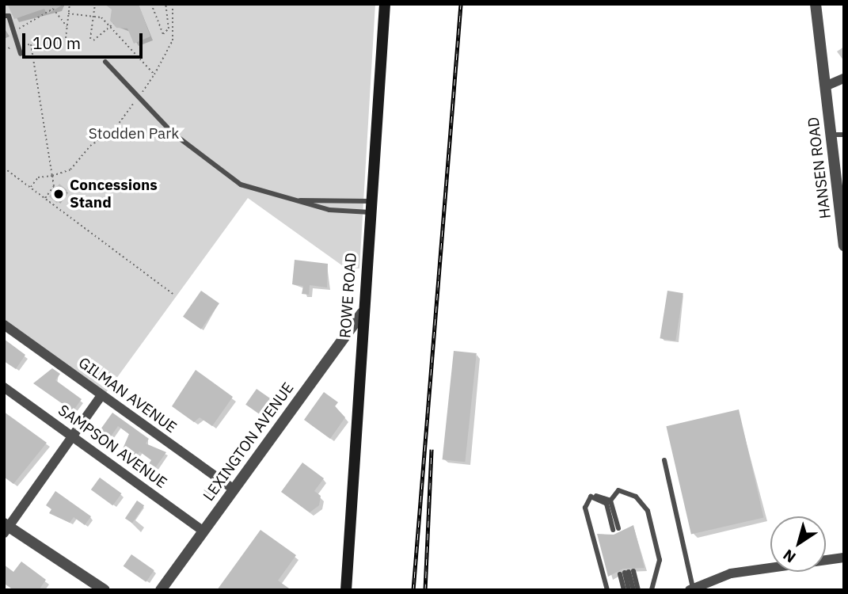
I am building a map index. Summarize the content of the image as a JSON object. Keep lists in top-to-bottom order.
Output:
{
  "streets": {
    "main road": ["ROWE ROAD"],
    "street": [
      "HANSEN ROAD",
      "GILMAN AVENUE",
      "LEXINGTON AVENUE",
      "SAMPSON AVENUE"
    ]
  },
  "crossings": [
    ["ROWE ROAD", "LEXINGTON AVENUE"],
    ["GILMAN AVENUE", "LEXINGTON AVENUE"],
    ["LEXINGTON AVENUE", "SAMPSON AVENUE"]
  ],
  "parks": ["Stodden Park"],
  "places": ["Concessions Stand"],
  "scale_bar": "100 m",
  "north": "bottom left"
}
